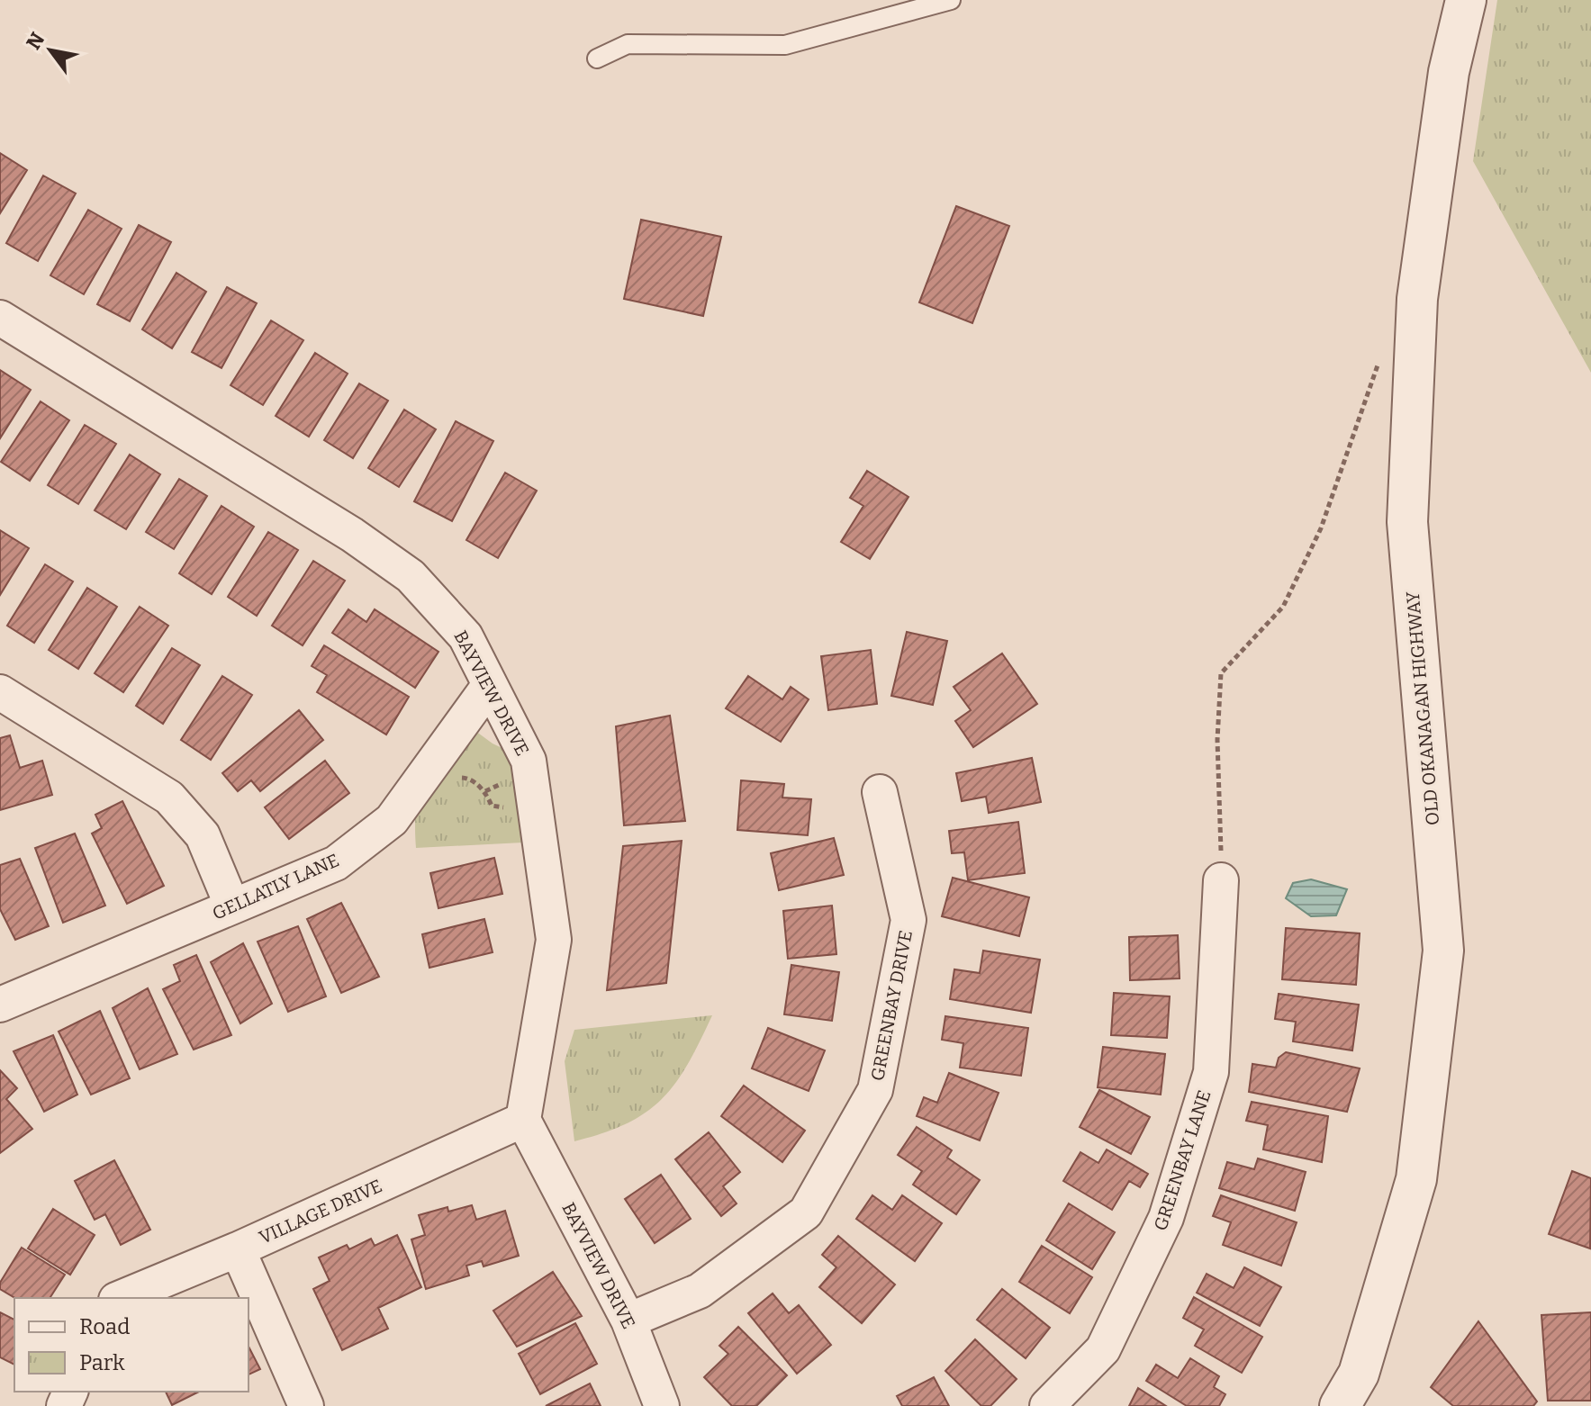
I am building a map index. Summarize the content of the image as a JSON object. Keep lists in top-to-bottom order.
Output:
{
  "streets": {
    "street": [
      "BAYVIEW DRIVE",
      "OLD OKANAGAN HIGHWAY",
      "GELLATLY LANE",
      "GREENBAY DRIVE",
      "GREENBAY LANE",
      "VILLAGE DRIVE"
    ]
  },
  "crossings": [
    ["BAYVIEW DRIVE", "GELLATLY LANE"],
    ["BAYVIEW DRIVE", "GREENBAY DRIVE"],
    ["BAYVIEW DRIVE", "VILLAGE DRIVE"]
  ],
  "legend": ["Road", "Park"],
  "north": "top left"
}
